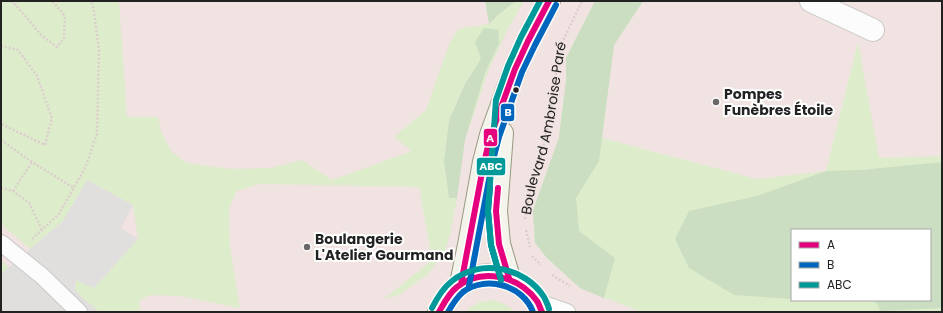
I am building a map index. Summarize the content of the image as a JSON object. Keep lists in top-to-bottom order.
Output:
{
  "streets": {
    "path": ["Boulevard Ambroise Paré"]
  },
  "places": ["Pompes Funèbres Étoile", "Boulangerie L'Atelier Gourmand"],
  "lines": ["transit line A", "transit line ABC", "transit line B"],
  "legend": ["A", "B", "ABC"]
}
